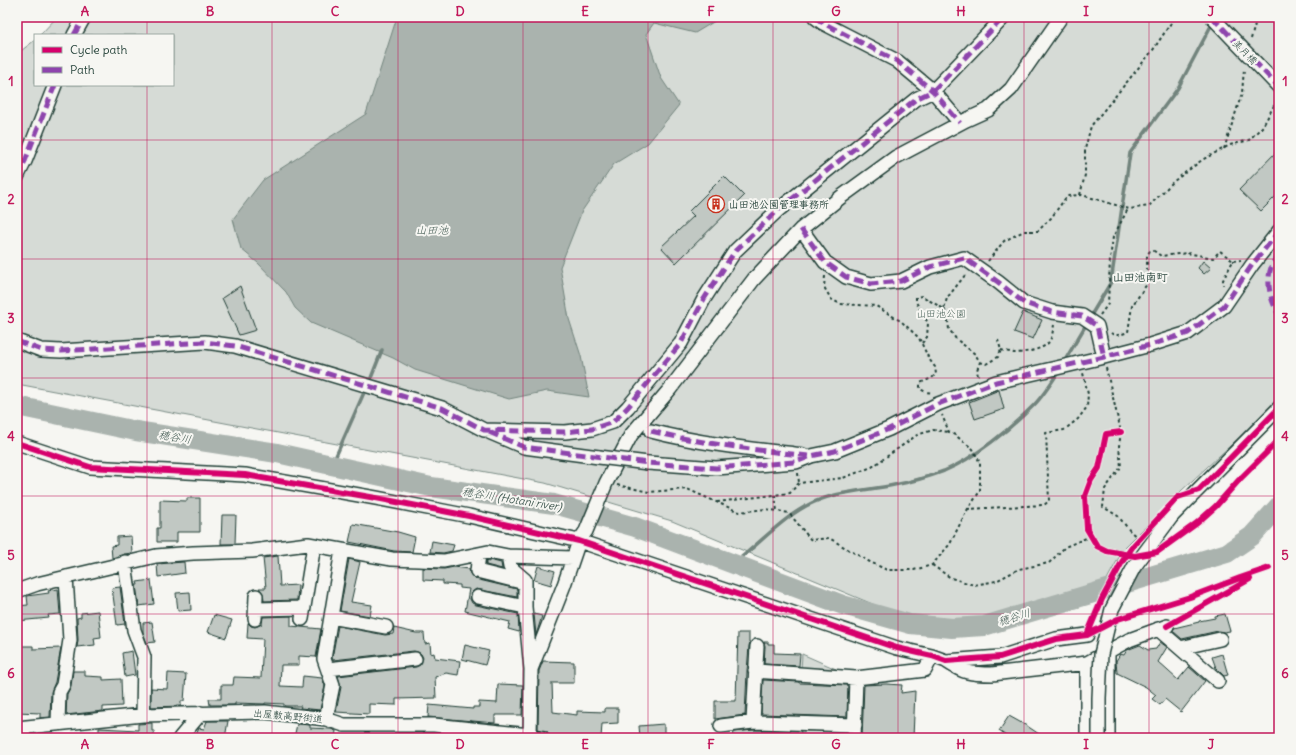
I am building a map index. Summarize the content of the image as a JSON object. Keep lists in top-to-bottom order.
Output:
{
  "streets": {
    "street": ["美月橋", "出屋敷高野街道"]
  },
  "districts": ["山田池南町"],
  "water": ["山田池", "穂谷川", "穂谷川 (Hotani river)"],
  "parks": ["山田池公園"],
  "places": {
    "building": ["山田池公園管理事務所"]
  },
  "legend": ["Cycle path", "Path"],
  "grid": {
    "columns": [
      "A",
      "B",
      "C",
      "D",
      "E",
      "F",
      "G",
      "H",
      "I",
      "J"
    ],
    "rows": [
      "1",
      "2",
      "3",
      "4",
      "5",
      "6"
    ]
  }
}
